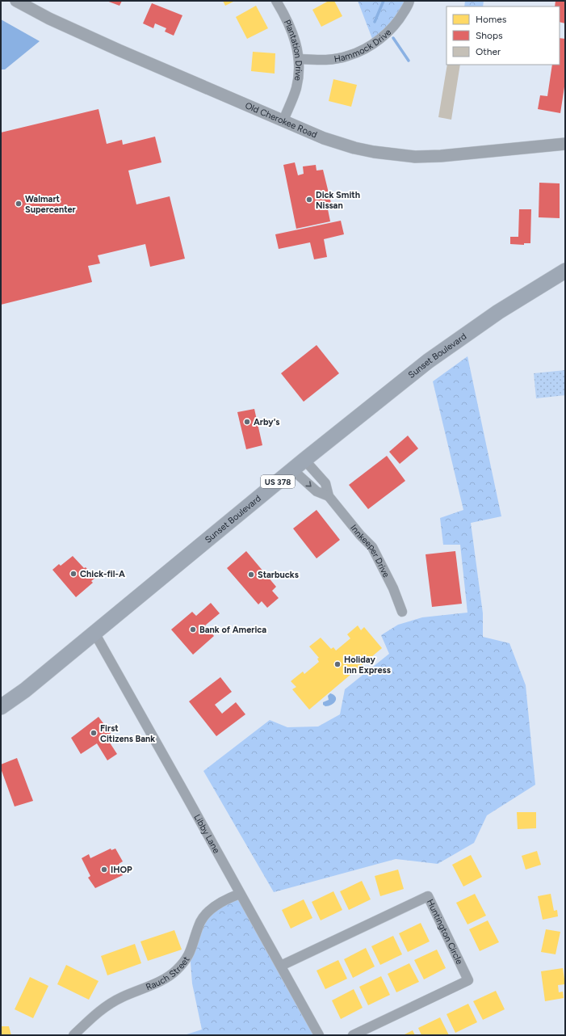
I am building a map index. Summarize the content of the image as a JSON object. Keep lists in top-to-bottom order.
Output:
{
  "streets": {
    "main road": ["Sunset Boulevard", "US 378"],
    "street": [
      "Hammock Drive",
      "Plantation Drive",
      "Old Cherokee Road",
      "Innkeeper Drive",
      "Libby Lane",
      "Huntington Circle",
      "Rauch Street"
    ]
  },
  "crossings": [
    ["Hammock Drive", "Plantation Drive"],
    ["Plantation Drive", "Old Cherokee Road"],
    ["Sunset Boulevard", "Innkeeper Drive"],
    ["Sunset Boulevard", "Libby Lane"],
    ["Libby Lane", "Huntington Circle"],
    ["Libby Lane", "Rauch Street"]
  ],
  "places": [
    "Dick Smith Nissan",
    "Walmart Supercenter",
    "Arby's",
    "Chick-fil-A",
    "Starbucks",
    "Bank of America",
    "Holiday Inn Express",
    "First Citizens Bank",
    "IHOP"
  ],
  "legend": ["Homes", "Shops", "Other"]
}
